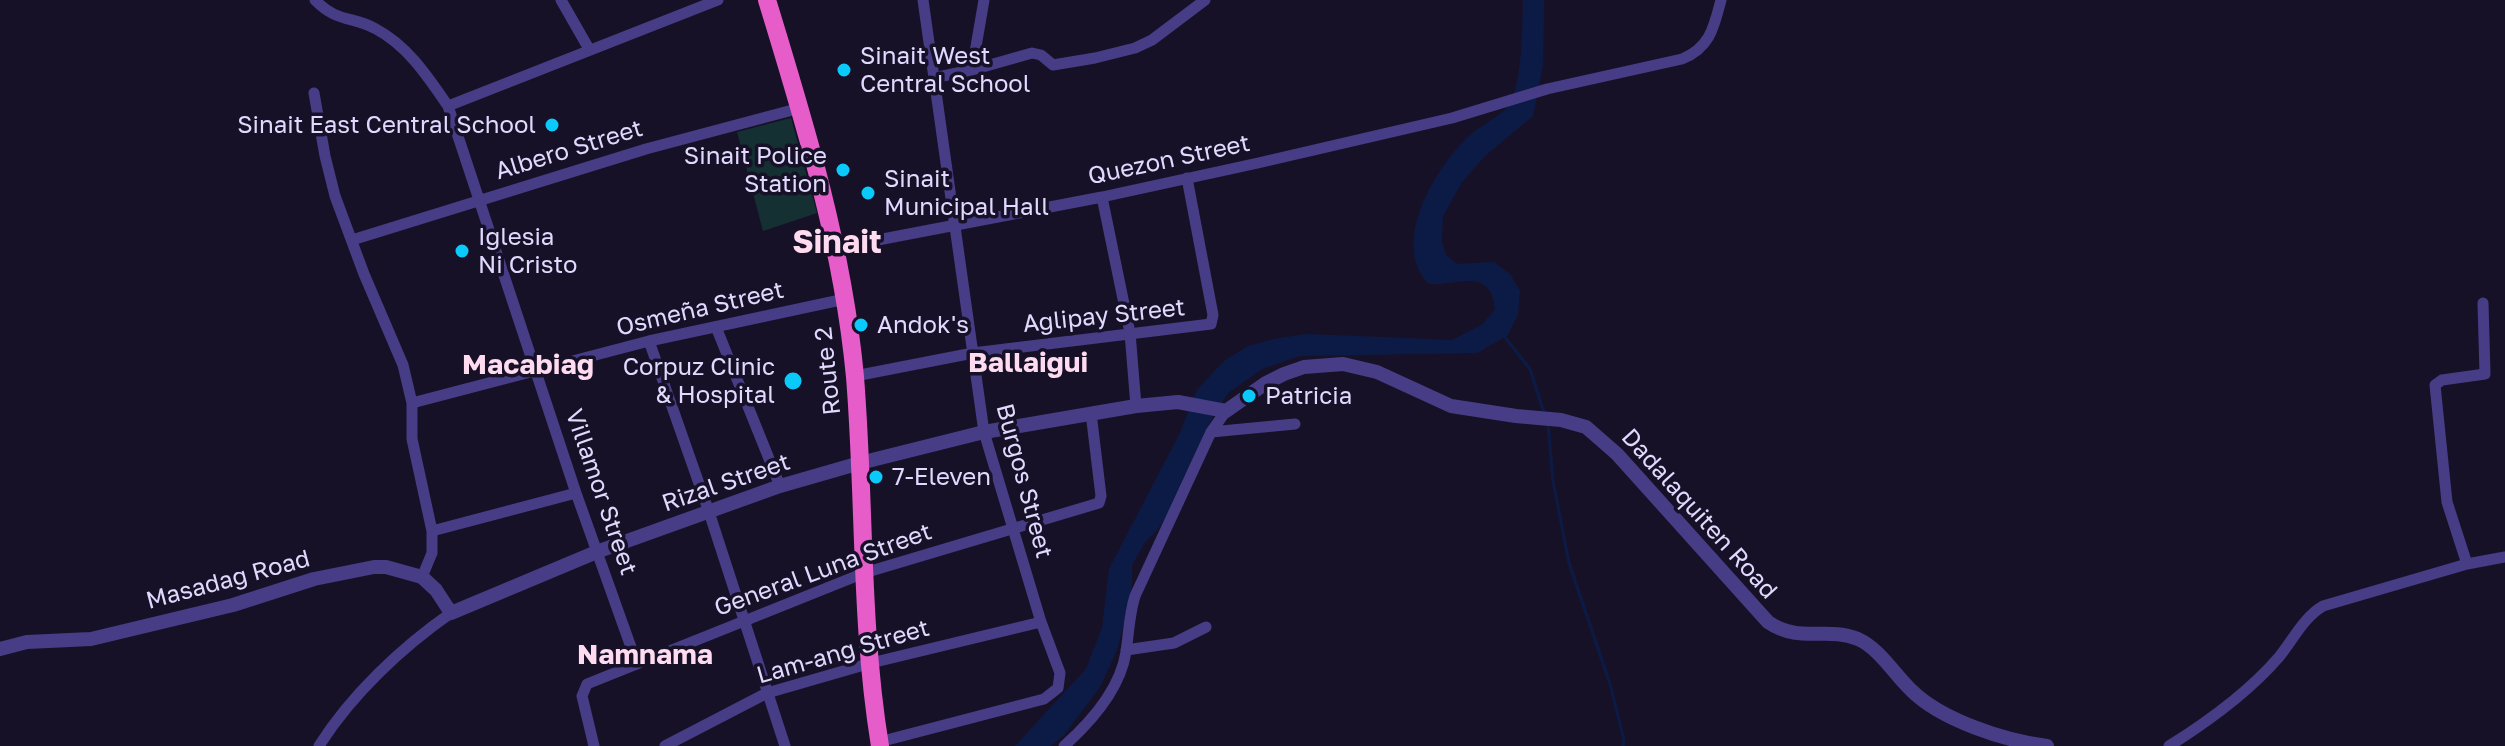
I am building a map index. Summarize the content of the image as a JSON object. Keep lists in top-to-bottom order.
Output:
{
  "streets": {
    "highway": ["Route 2"],
    "street": [
      "Albero Street",
      "Quezon Street",
      "Osmeña Street",
      "Aglipay Street",
      "Burgos Street",
      "Rizal Street",
      "Villamor Street",
      "Dadalaquiten Road",
      "General Luna Street",
      "Masadag Road",
      "Lam-ang Street"
    ]
  },
  "crossings": [
    ["Albero Street", "Route 2"],
    ["Albero Street", "Villamor Street"],
    ["Quezon Street", "Aglipay Street"],
    ["Quezon Street", "Route 2"],
    ["Quezon Street", "Burgos Street"],
    ["Osmeña Street", "Route 2"],
    ["Osmeña Street", "Villamor Street"],
    ["Aglipay Street", "Route 2"],
    ["Aglipay Street", "Burgos Street"],
    ["Route 2", "Burgos Street"],
    ["Route 2", "Rizal Street"],
    ["Route 2", "General Luna Street"],
    ["Route 2", "Lam-ang Street"],
    ["Burgos Street", "Rizal Street"],
    ["Burgos Street", "General Luna Street"],
    ["Burgos Street", "Lam-ang Street"],
    ["Rizal Street", "Villamor Street"],
    ["Rizal Street", "Dadalaquiten Road"],
    ["Rizal Street", "General Luna Street"],
    ["Villamor Street", "General Luna Street"]
  ],
  "districts": [
    "Sinait",
    "Ballaigui",
    "Macabiag",
    "Namnama"
  ],
  "places": [
    "Sinait West Central School",
    "Sinait East Central School",
    "Sinait Police Station",
    "Sinait Municipal Hall",
    "Iglesia Ni Cristo",
    "Andok's",
    "Corpuz Clinic & Hospital",
    "Patricia",
    "7-Eleven"
  ]
}
